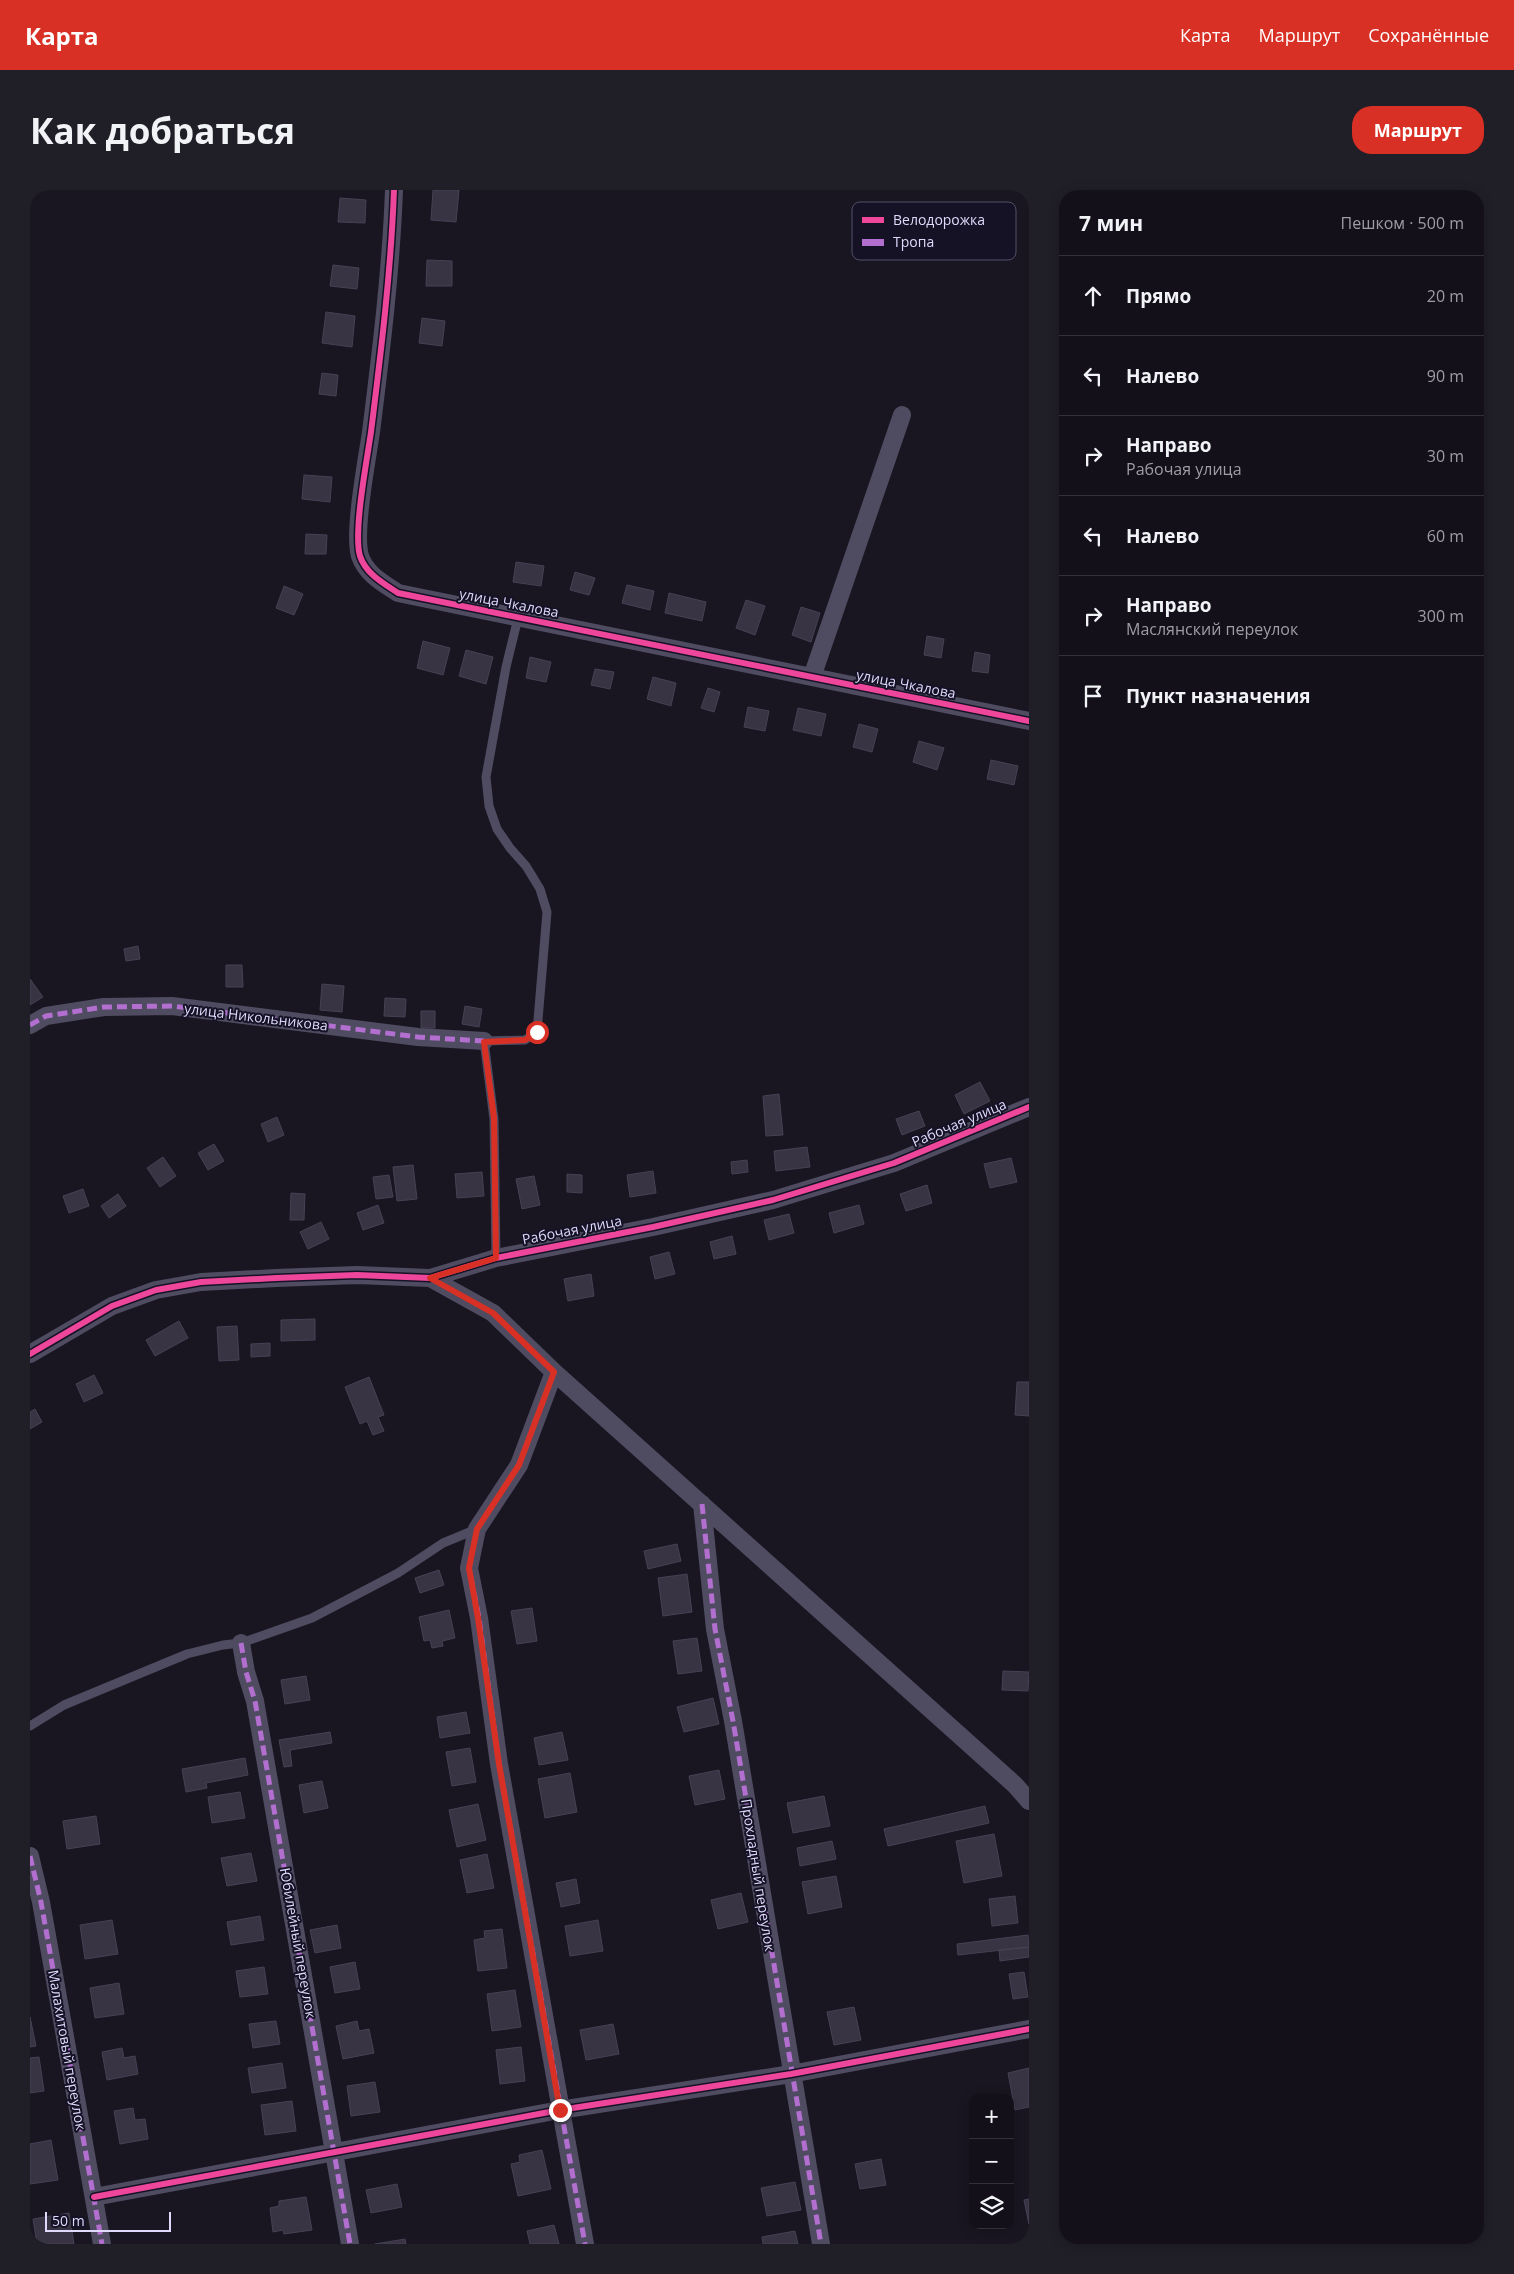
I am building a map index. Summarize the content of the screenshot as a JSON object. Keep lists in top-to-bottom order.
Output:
{
  "streets": {
    "street": [
      "улица Чкалова",
      "улица Никольникова",
      "Рабочая улица",
      "Прохладный переулок",
      "Юбилейный переулок",
      "Малахитовый переулок"
    ]
  },
  "legend": ["Велодорожка", "Тропа"],
  "scale_bar": "50 m",
  "page": {
    "header": "Карта",
    "nav": ["Карта", "Маршрут", "Сохранённые"],
    "buttons": "Маршрут",
    "title": "Как добраться",
    "heading": ["7 мин", "Пешком · 500 m"],
    "list": [
      ["Прямо", "20 m"],
      ["Налево", "90 m"],
      ["Направо", "Рабочая улица", "30 m"],
      ["Налево", "60 m"],
      ["Направо", "Маслянский переулок", "300 m"],
      "Пункт назначения"
    ],
    "map_buttons": ["+", "−"],
    "scale": "50 m"
  }
}
